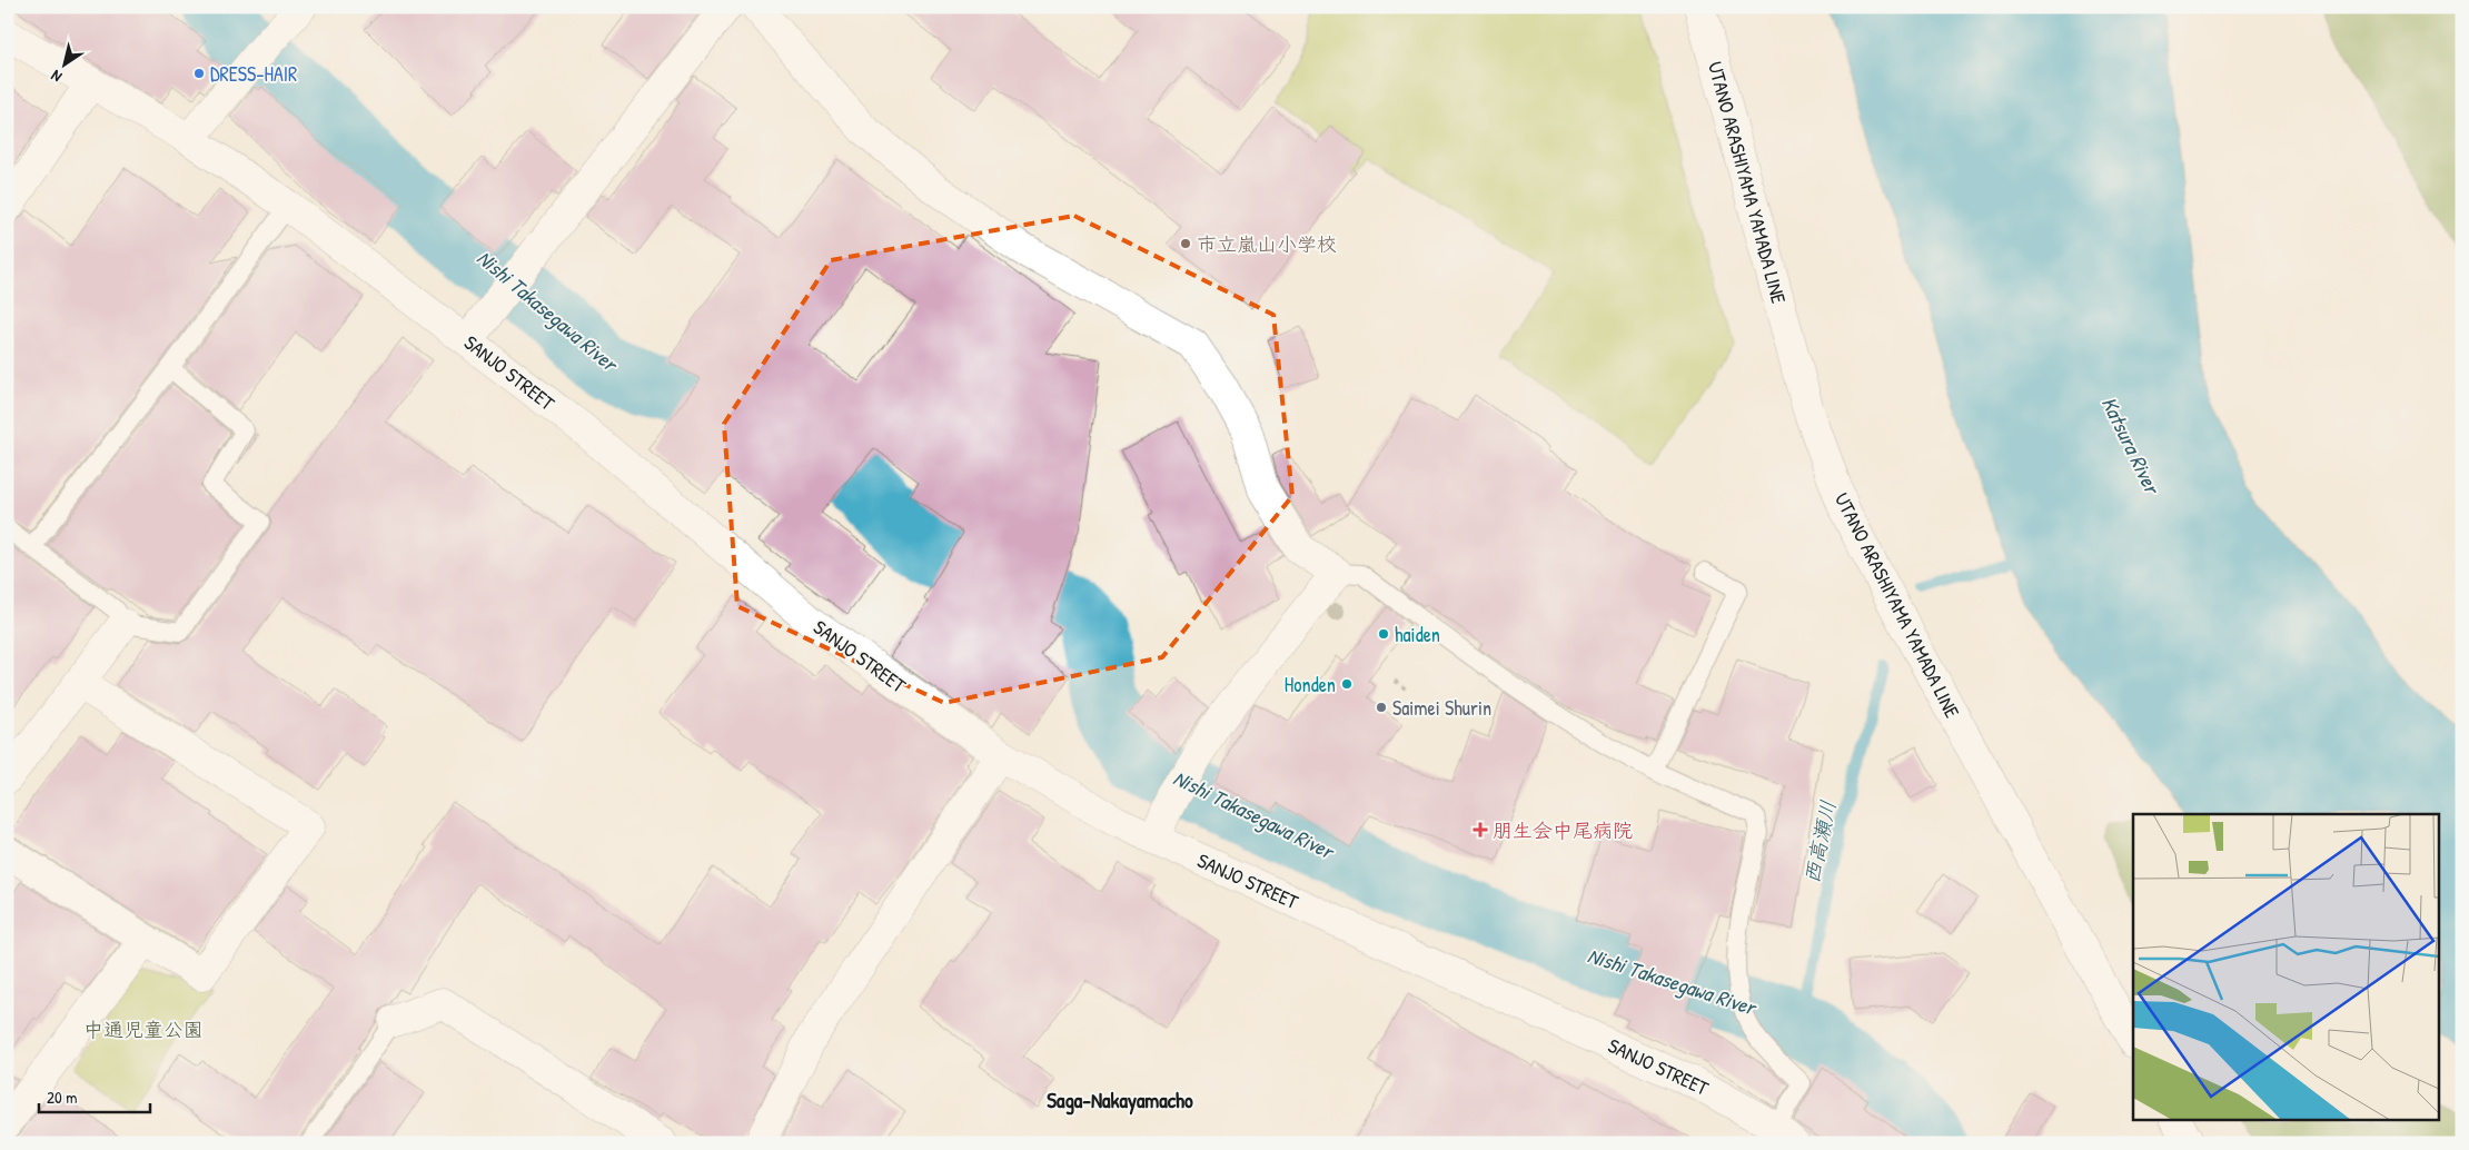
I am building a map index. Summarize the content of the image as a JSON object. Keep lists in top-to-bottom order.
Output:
{
  "streets": {
    "street": ["UTANO ARASHIYAMA YAMADA LINE", "SANJO STREET"]
  },
  "districts": ["Saga-Nakayamacho"],
  "water": ["Nishi Takasegawa River", "Katsura River", "西高瀬川"],
  "parks": ["中通児童公園"],
  "places": {
    "other": [
      "DRESS-HAIR",
      "市立嵐山小学校",
      "haiden",
      "Honden",
      "Saimei Shurin"
    ],
    "health": ["朋生会中尾病院"]
  },
  "scale_bar": "20 m",
  "north": "bottom left"
}
